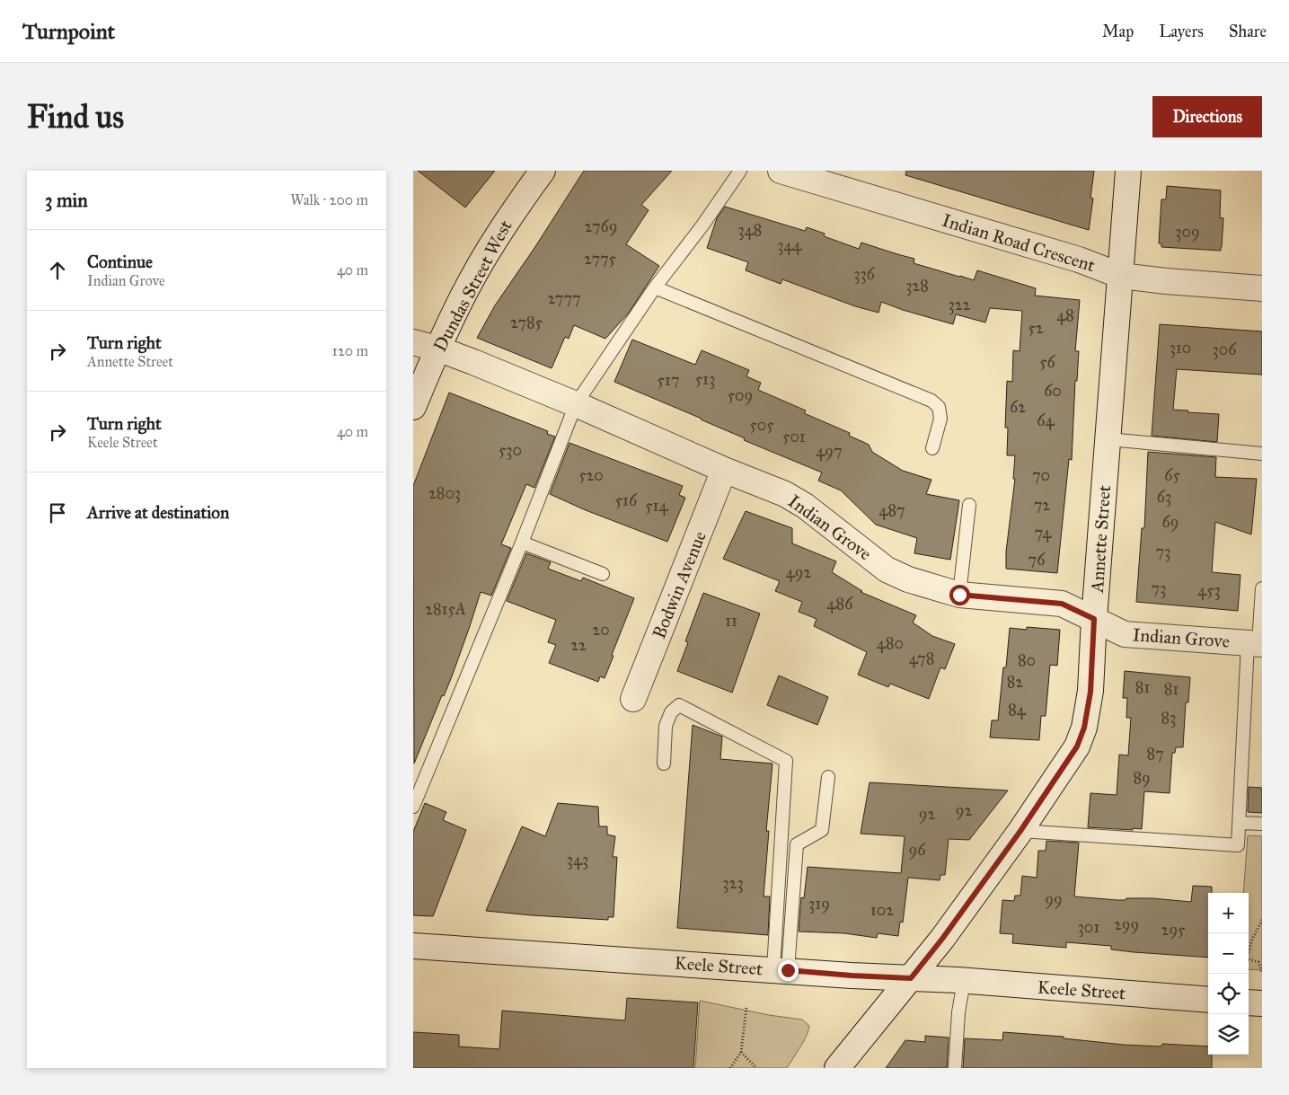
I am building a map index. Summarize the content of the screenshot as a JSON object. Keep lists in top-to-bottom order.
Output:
{
  "streets": {
    "street": [
      "Indian Road Crescent",
      "Dundas Street West",
      "Indian Grove",
      "Annette Street",
      "Bodwin Avenue",
      "Keele Street"
    ]
  },
  "crossings": [
    ["Indian Road Crescent", "Annette Street"],
    ["Dundas Street West", "Indian Grove"],
    ["Indian Grove", "Annette Street"],
    ["Indian Grove", "Bodwin Avenue"],
    ["Annette Street", "Keele Street"]
  ],
  "house_numbers": [
    "2769",
    "348",
    "309",
    "344",
    "2775",
    "336",
    "328",
    "2777",
    "322",
    "48",
    "2785",
    "52",
    "310",
    "306",
    "56",
    "513",
    "517",
    "60",
    "509",
    "62",
    "64",
    "505",
    "501",
    "530",
    "497",
    "520",
    "70",
    "65",
    "2803",
    "63",
    "516",
    "72",
    "514",
    "487",
    "69",
    "74",
    "73",
    "76",
    "492",
    "73",
    "453",
    "486",
    "2815A",
    "11",
    "20",
    "480",
    "22",
    "478",
    "80",
    "82",
    "81",
    "81",
    "84",
    "83",
    "87",
    "89",
    "92",
    "92",
    "96",
    "343",
    "323",
    "99",
    "319",
    "102",
    "299",
    "301",
    "295"
  ],
  "page": {
    "header": "Turnpoint",
    "nav": ["Map", "Layers", "Share"],
    "buttons": "Directions",
    "title": "Find us",
    "heading": ["3 min", "Walk · 200 m"],
    "list": [
      ["Continue", "Indian Grove", "40 m"],
      ["Turn right", "Annette Street", "120 m"],
      ["Turn right", "Keele Street", "40 m"],
      "Arrive at destination"
    ],
    "map_buttons": ["+", "−"]
  }
}
